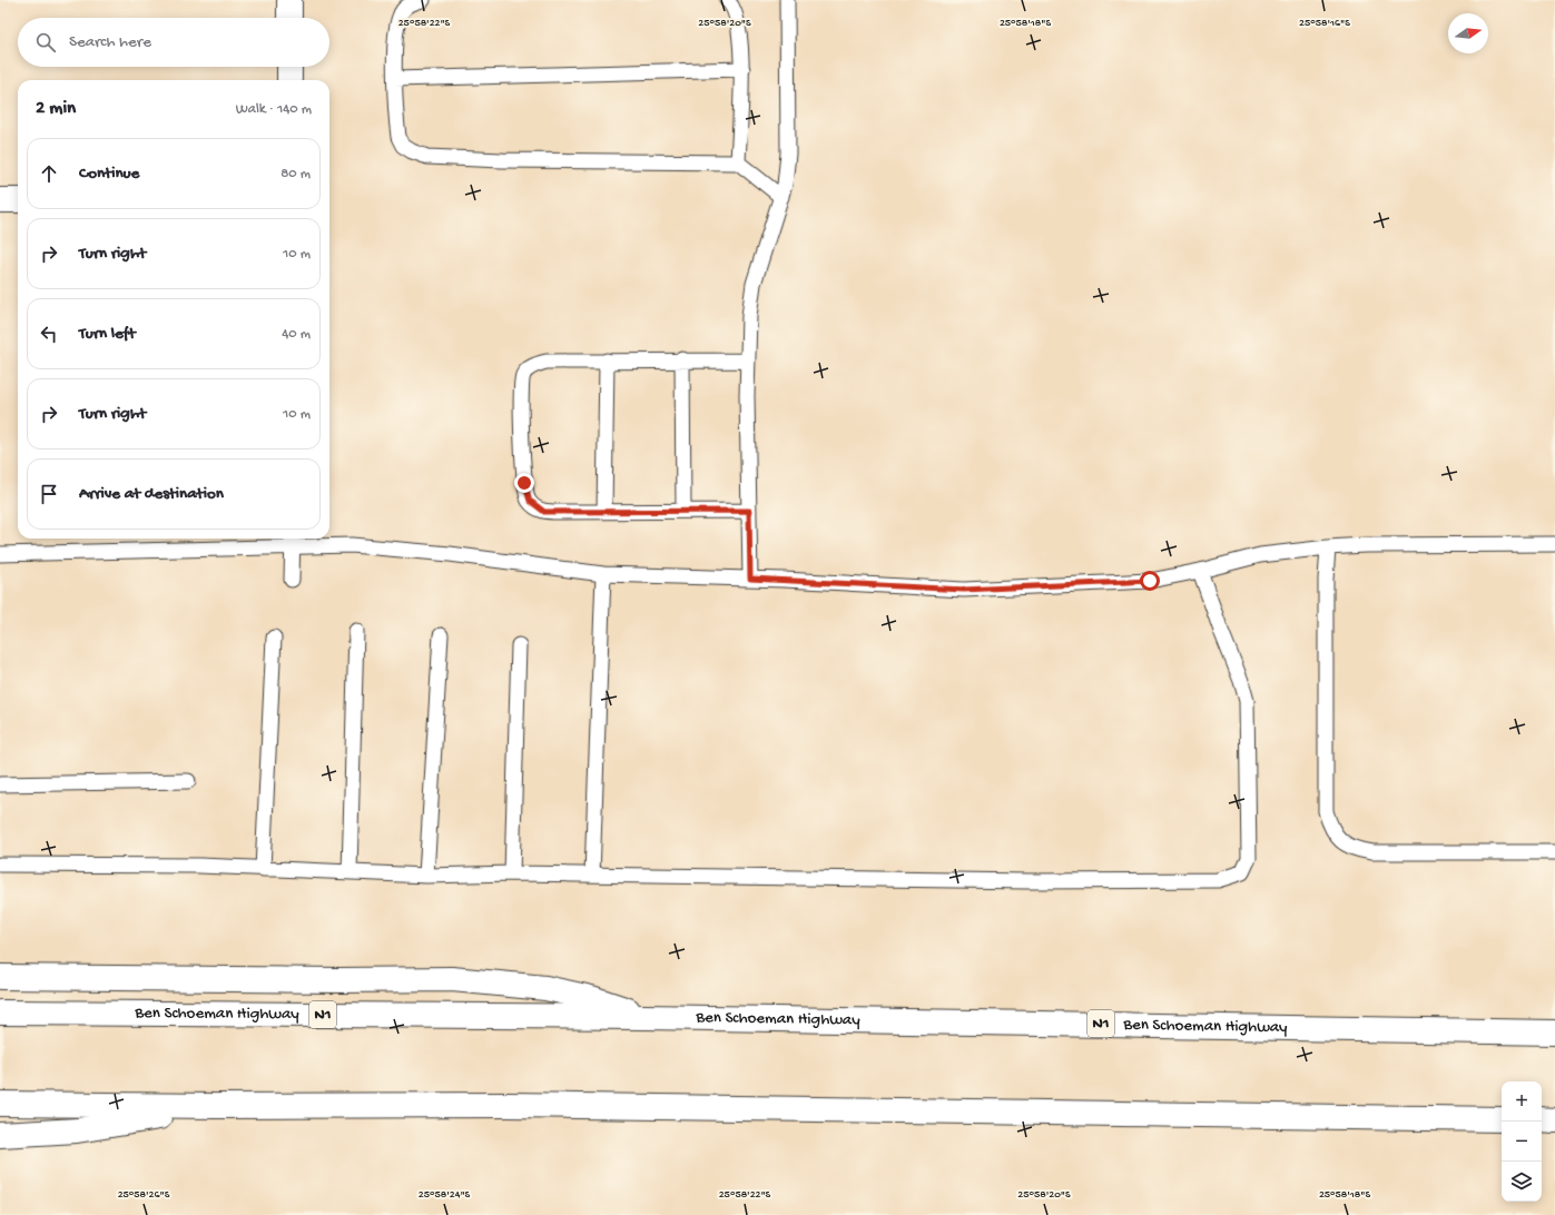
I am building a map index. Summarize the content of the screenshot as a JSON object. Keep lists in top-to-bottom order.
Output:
{
  "streets": {
    "main road": ["Ben Schoeman Highway", "N1"]
  },
  "north": "right",
  "page": {
    "search": "Search here",
    "heading": ["2 min", "Walk · 140 m"],
    "list": [
      ["Continue", "80 m"],
      ["Turn right", "10 m"],
      ["Turn left", "40 m"],
      ["Turn right", "10 m"],
      "Arrive at destination"
    ],
    "map_buttons": ["+", "−"]
  },
  "coordinates": [
    "25°58'22\"S",
    "25°58'20\"S",
    "25°58'18\"S",
    "25°58'16\"S",
    "25°58'26\"S",
    "25°58'24\"S"
  ]
}
